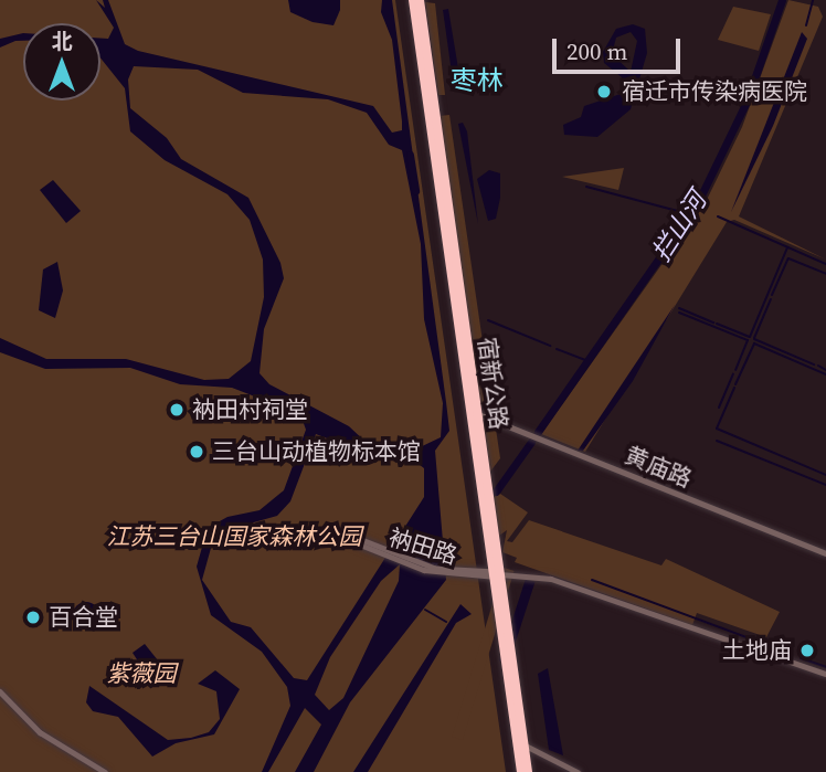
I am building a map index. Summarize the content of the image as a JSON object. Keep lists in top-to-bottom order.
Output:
{
  "streets": {
    "highway": ["宿新公路"],
    "street": ["黄庙路", "衲田路"]
  },
  "crossings": [
    ["宿新公路", "黄庙路"],
    ["宿新公路", "衲田路"]
  ],
  "districts": ["枣林"],
  "water": ["拦山河"],
  "parks": ["江苏三台山国家森林公园", "紫薇园"],
  "places": [
    "宿迁市传染病医院",
    "衲田村祠堂",
    "三台山动植物标本馆",
    "百合堂",
    "土地庙"
  ],
  "scale_bar": "200 m",
  "north": "top"
}
